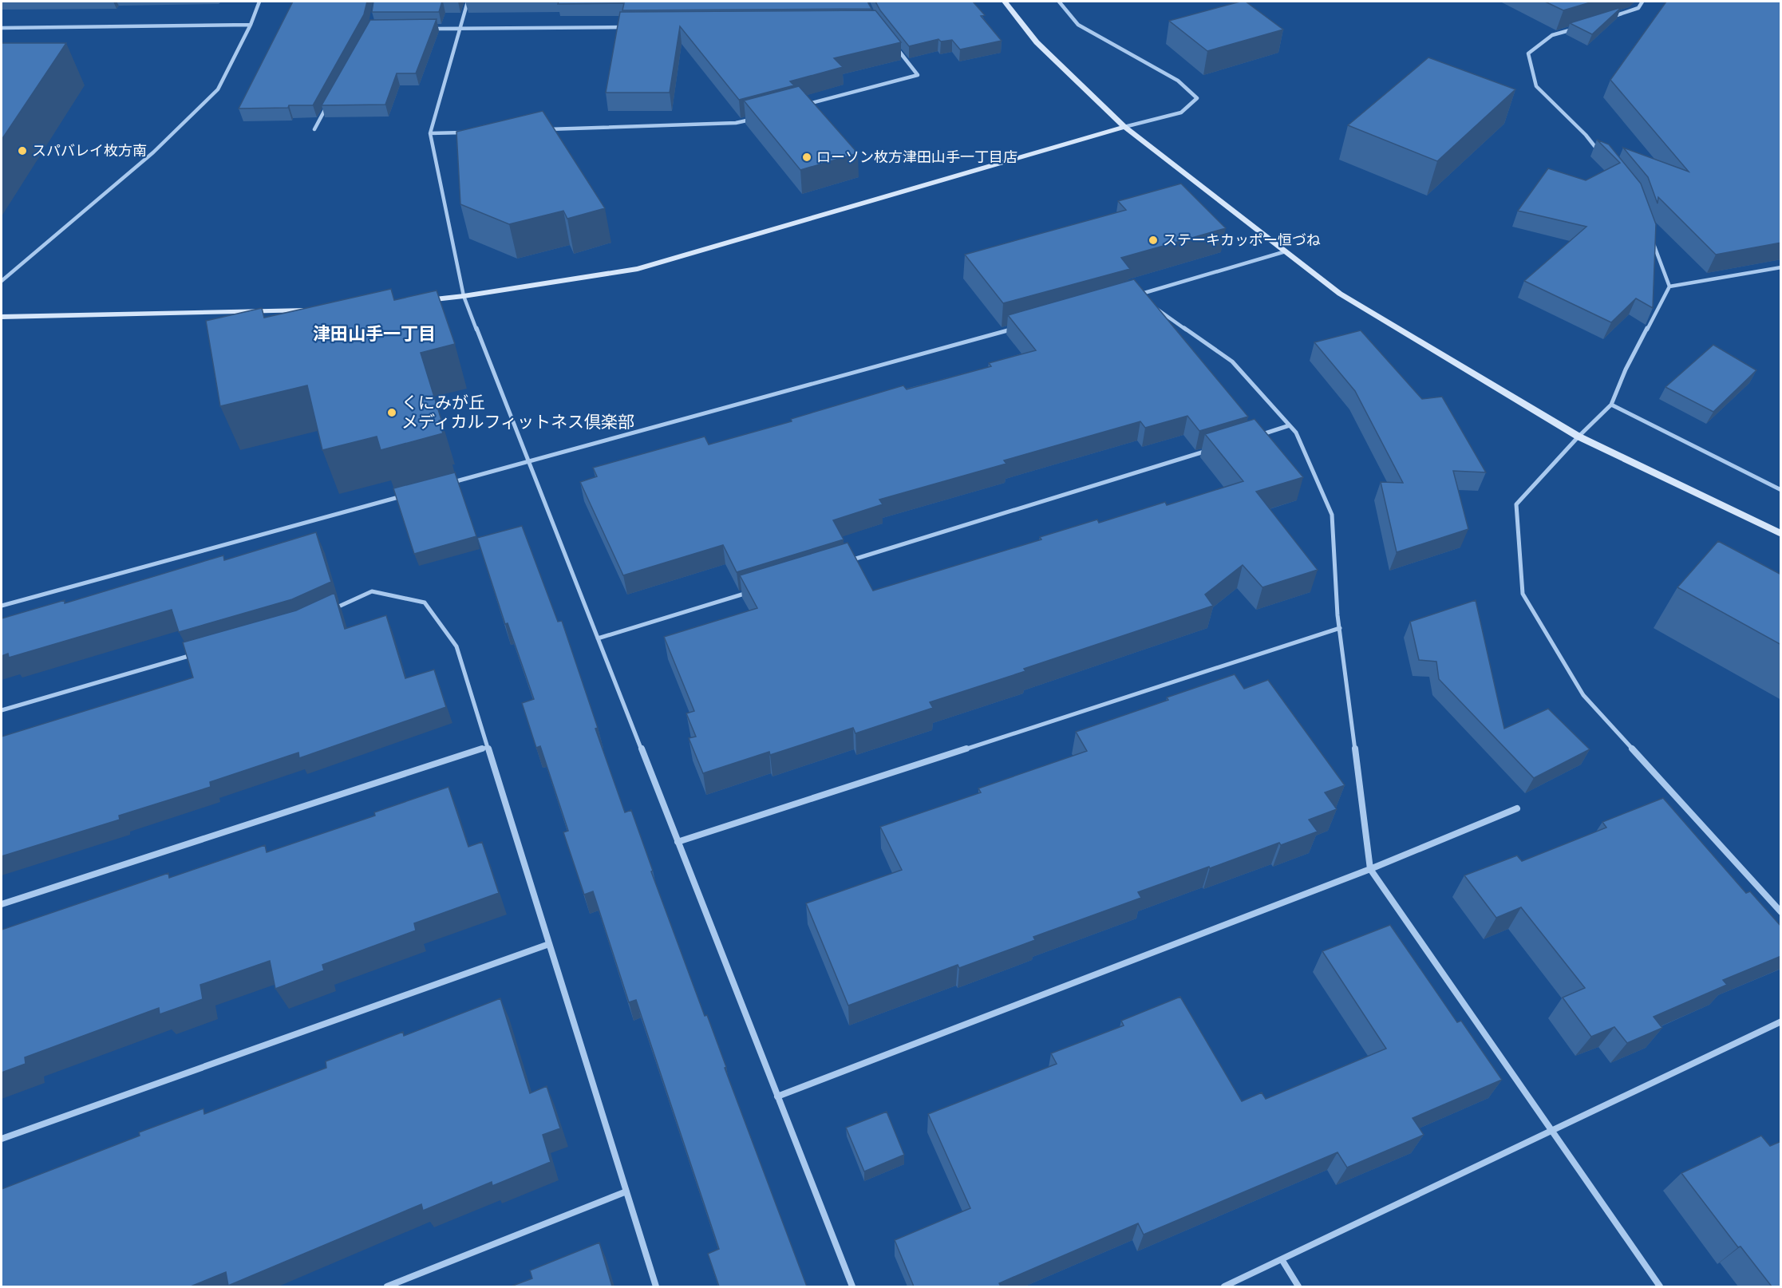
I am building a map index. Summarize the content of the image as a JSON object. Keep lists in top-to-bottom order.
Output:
{
  "districts": ["津田山手一丁目"],
  "places": [
    "スパバレイ枚方南",
    "ローソン枚方津田山手一丁目店",
    "ステーキカッポー恒づね",
    "くにみが丘 メディカルフィットネス倶楽部"
  ]
}
